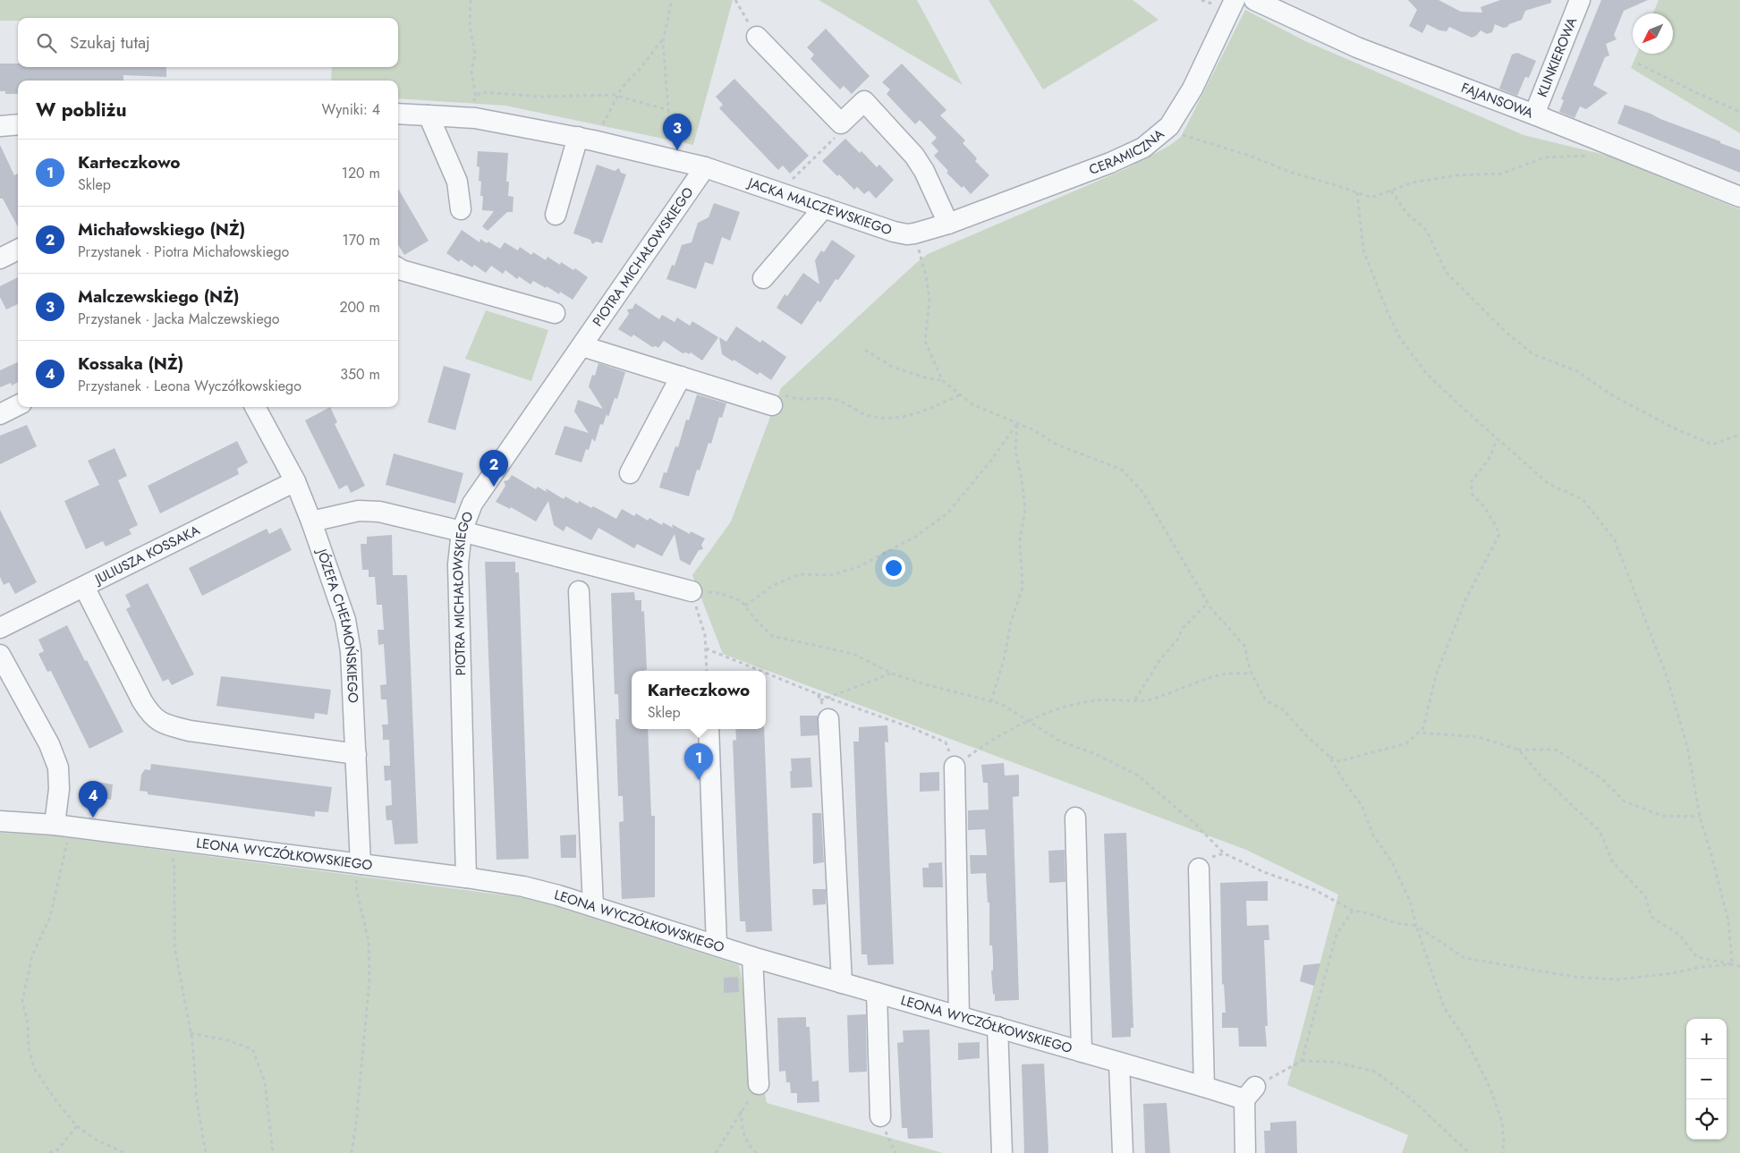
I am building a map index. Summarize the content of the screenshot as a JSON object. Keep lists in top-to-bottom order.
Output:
{
  "streets": {
    "street": [
      "KLINKIEROWA",
      "FAJANSOWA",
      "CERAMICZNA",
      "JACKA MALCZEWSKIEGO",
      "PIOTRA MICHAŁOWSKIEGO",
      "JULIUSZA KOSSAKA",
      "JÓZEFA CHEŁMOŃSKIEGO",
      "LEONA WYCZÓŁKOWSKIEGO"
    ]
  },
  "crossings": [
    ["KLINKIEROWA", "FAJANSOWA"],
    ["CERAMICZNA", "JACKA MALCZEWSKIEGO"],
    ["JACKA MALCZEWSKIEGO", "PIOTRA MICHAŁOWSKIEGO"],
    ["PIOTRA MICHAŁOWSKIEGO", "LEONA WYCZÓŁKOWSKIEGO"],
    ["JULIUSZA KOSSAKA", "JÓZEFA CHEŁMOŃSKIEGO"],
    ["JÓZEFA CHEŁMOŃSKIEGO", "LEONA WYCZÓŁKOWSKIEGO"]
  ],
  "north": "bottom left",
  "page": {
    "search": "Szukaj tutaj",
    "heading": ["W pobliżu", "Wyniki: 4"],
    "pins": [
      "3",
      "2",
      "1",
      "4"
    ],
    "list": [
      {
        "mark": "1",
        "name": "Karteczkowo",
        "note": "Sklep",
        "value": "120 m"
      },
      {
        "mark": "2",
        "name": "Michałowskiego (NŻ)",
        "note": "Przystanek · Piotra Michałowskiego",
        "value": "170 m"
      },
      {
        "mark": "3",
        "name": "Malczewskiego (NŻ)",
        "note": "Przystanek · Jacka Malczewskiego",
        "value": "200 m"
      },
      {
        "mark": "4",
        "name": "Kossaka (NŻ)",
        "note": "Przystanek · Leona Wyczółkowskiego",
        "value": "350 m"
      }
    ],
    "popup": ["Karteczkowo", "Sklep"],
    "map_buttons": ["+", "−"]
  }
}
